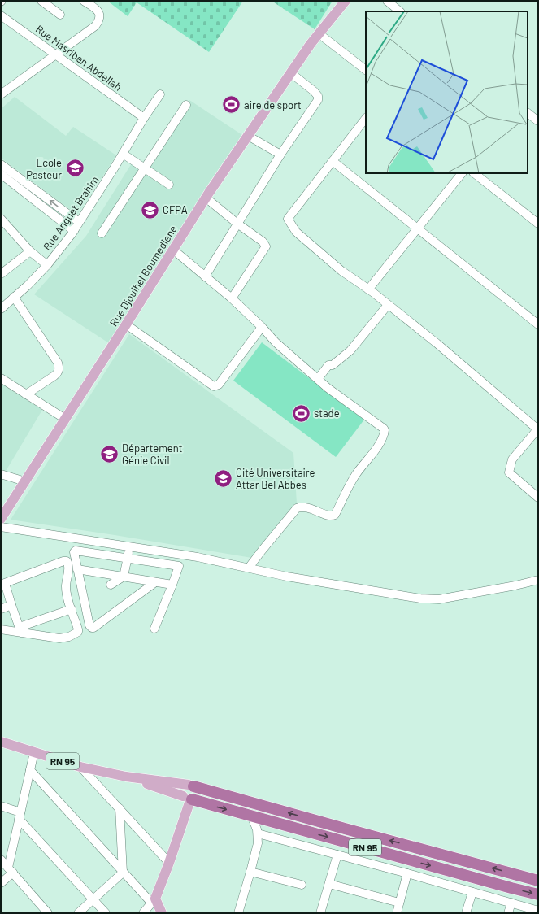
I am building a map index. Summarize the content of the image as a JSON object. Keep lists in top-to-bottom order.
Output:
{
  "streets": {
    "highway": ["RN 95"],
    "main road": ["Rue Djouihel Boumediene"],
    "street": ["Rue Masriben Abdellah", "Rue Anguet Brahim"]
  },
  "crossings": [
    ["Rue Masriben Abdellah", "Rue Anguet Brahim"]
  ],
  "places": {
    "sports": ["aire de sport", "stade"],
    "school or university": [
      "Ecole Pasteur",
      "CFPA",
      "Département Génie Civil",
      "Cité Universitaire Attar Bel Abbes"
    ]
  }
}
